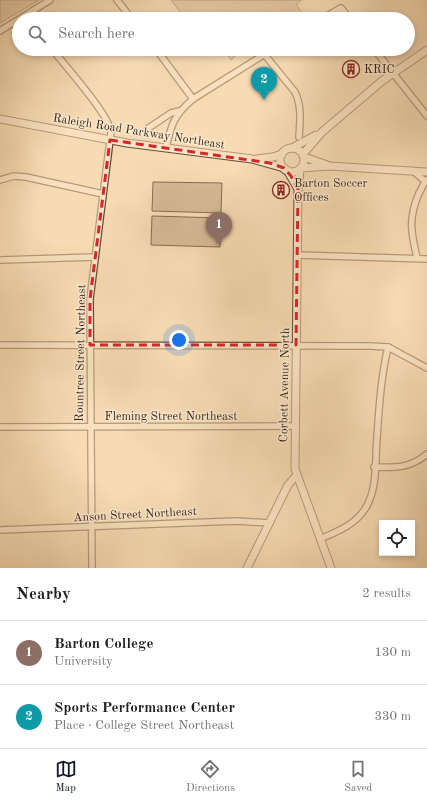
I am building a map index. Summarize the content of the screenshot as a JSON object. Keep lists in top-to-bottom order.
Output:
{
  "streets": {
    "street": [
      "Raleigh Road Parkway Northeast",
      "Rountree Street Northeast",
      "Corbett Avenue North",
      "Fleming Street Northeast",
      "Anson Street Northeast"
    ]
  },
  "crossings": [
    ["Raleigh Road Parkway Northeast", "Rountree Street Northeast"],
    ["Raleigh Road Parkway Northeast", "Corbett Avenue North"],
    ["Rountree Street Northeast", "Fleming Street Northeast"],
    ["Rountree Street Northeast", "Anson Street Northeast"],
    ["Corbett Avenue North", "Fleming Street Northeast"]
  ],
  "places": {
    "building": ["KRIC", "Barton Soccer Offices"]
  },
  "page": {
    "search": "Search here",
    "pins": ["2", "1"],
    "heading": ["Nearby", "2 results"],
    "list": [
      {
        "mark": "1",
        "name": "Barton College",
        "note": "University",
        "value": "130 m"
      },
      {
        "mark": "2",
        "name": "Sports Performance Center",
        "note": "Place · College Street Northeast",
        "value": "330 m"
      }
    ],
    "nav": ["Map", "Directions", "Saved"]
  }
}
